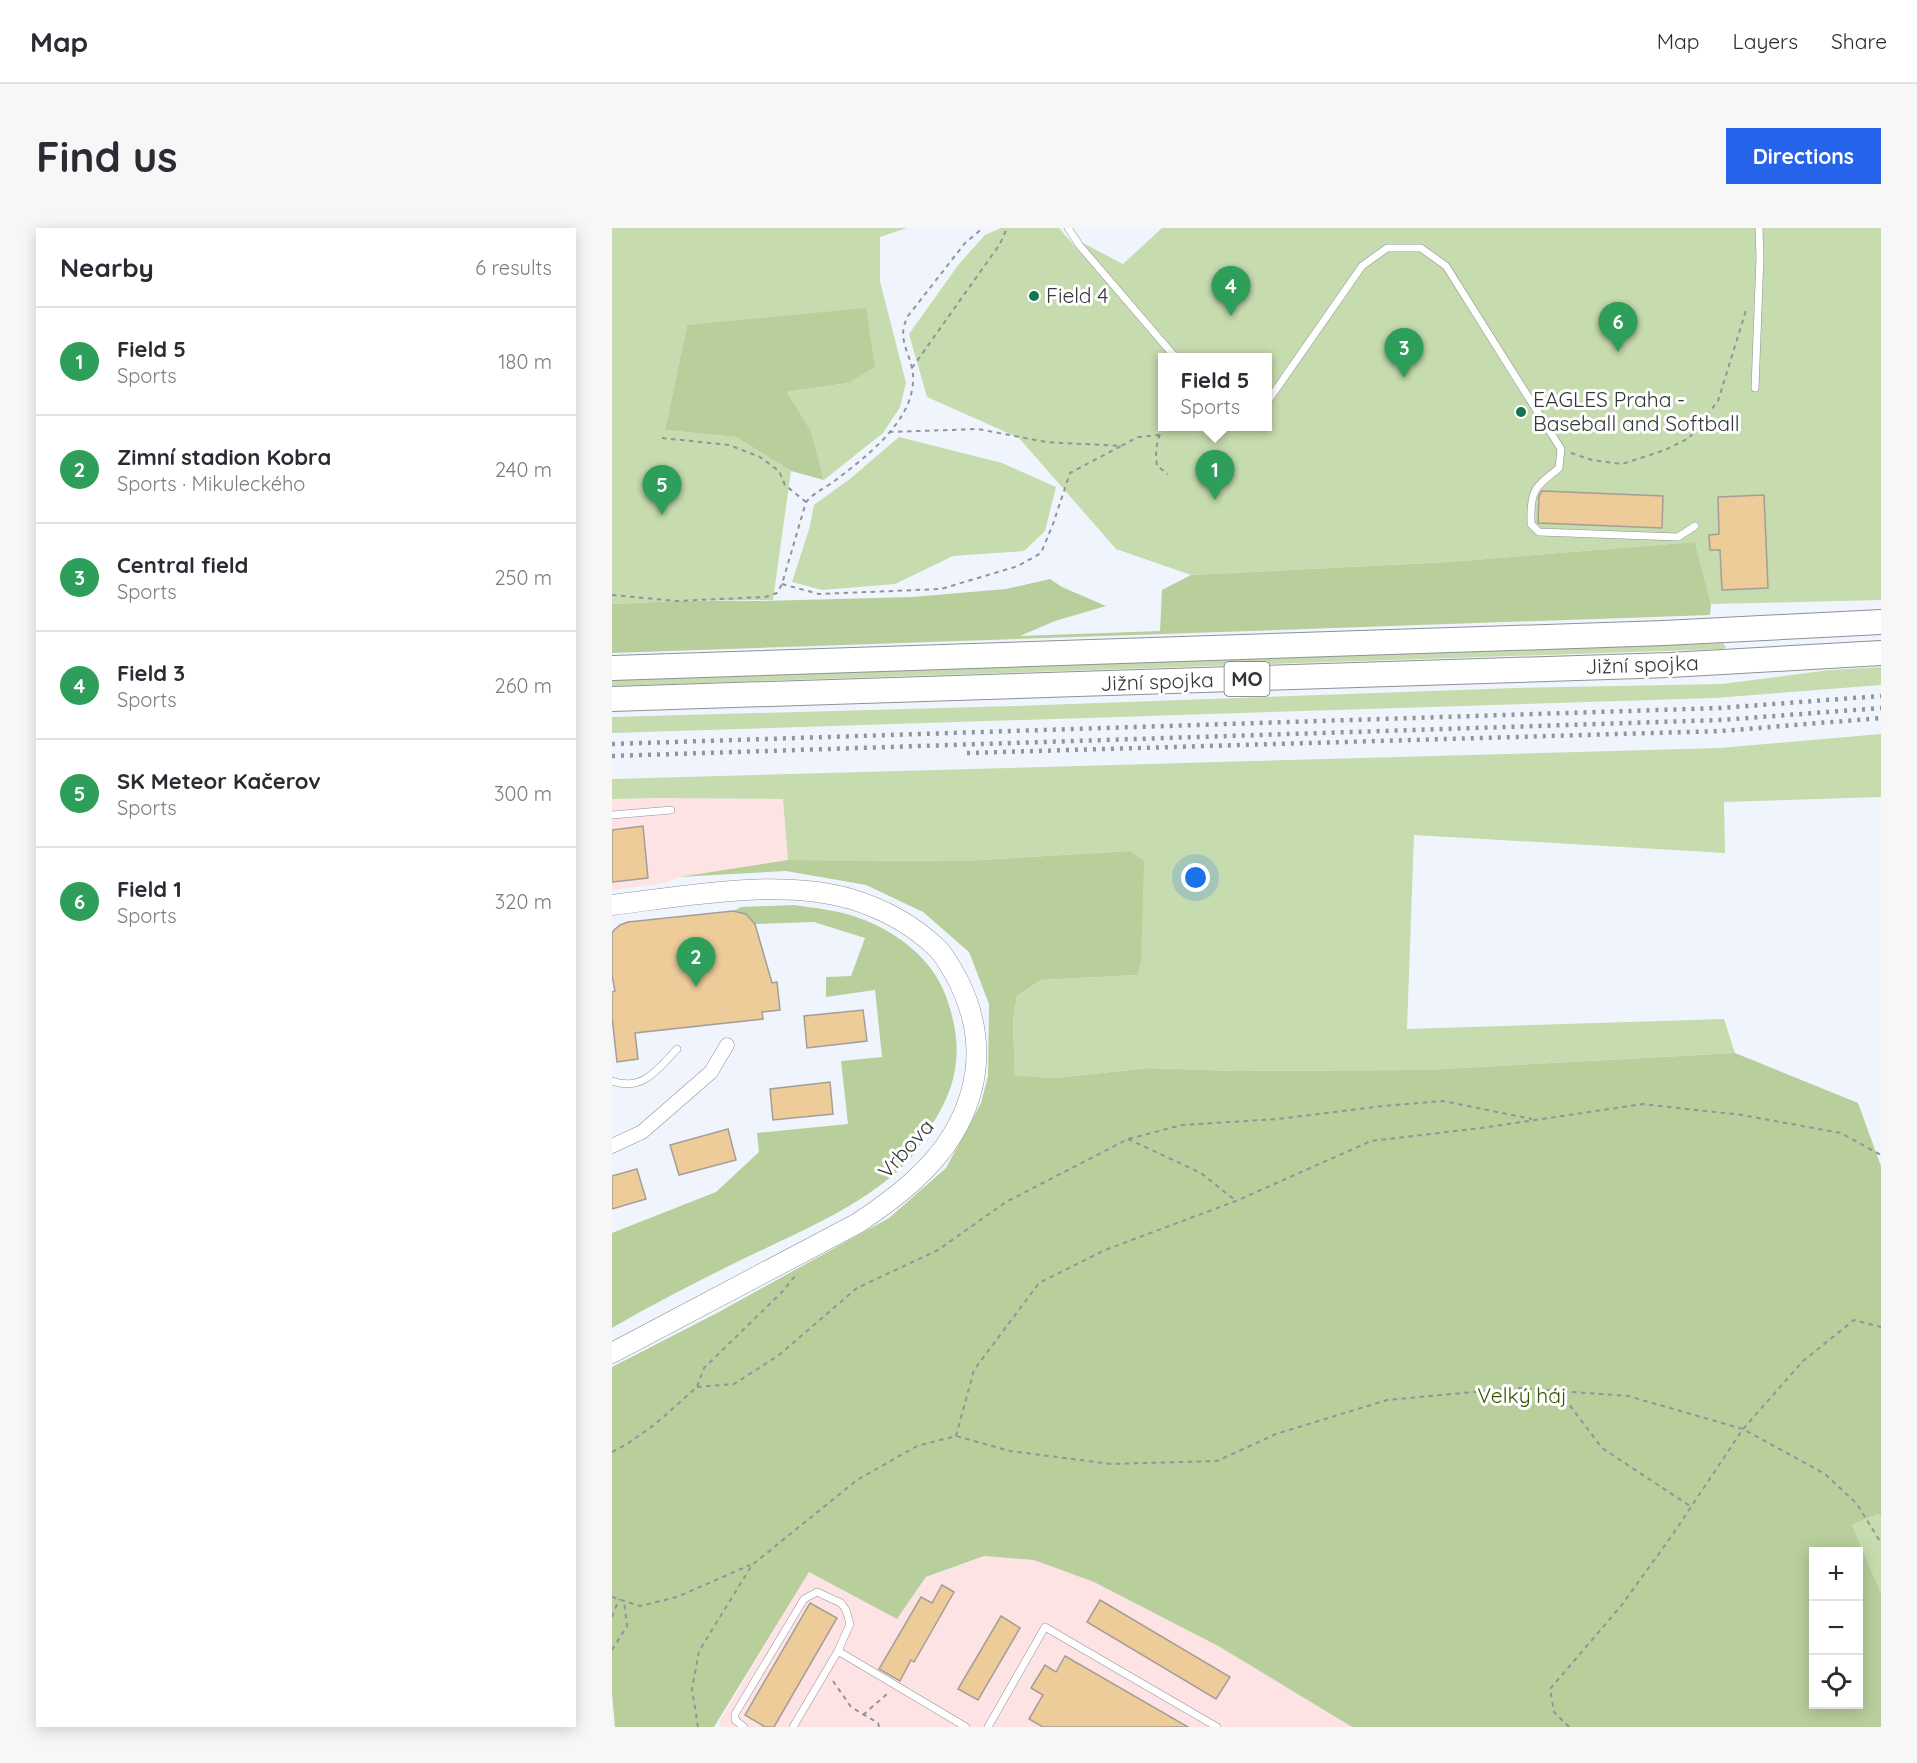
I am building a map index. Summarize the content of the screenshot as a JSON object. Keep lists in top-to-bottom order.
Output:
{
  "streets": {
    "highway": ["Jižní spojka", "MO"],
    "main road": ["Vrbova"]
  },
  "parks": ["Velký háj"],
  "places": ["Field 4", "EAGLES Praha - Baseball and Softball"],
  "page": {
    "header": "Map",
    "nav": ["Map", "Layers", "Share"],
    "buttons": "Directions",
    "title": "Find us",
    "heading": ["Nearby", "6 results"],
    "pins": [
      "4",
      "6",
      "3",
      "1",
      "5",
      "2"
    ],
    "list": [
      {
        "mark": "1",
        "name": "Field 5",
        "note": "Sports",
        "value": "180 m"
      },
      {
        "mark": "2",
        "name": "Zimní stadion Kobra",
        "note": "Sports · Mikuleckého",
        "value": "240 m"
      },
      {
        "mark": "3",
        "name": "Central field",
        "note": "Sports",
        "value": "250 m"
      },
      {
        "mark": "4",
        "name": "Field 3",
        "note": "Sports",
        "value": "260 m"
      },
      {
        "mark": "5",
        "name": "SK Meteor Kačerov",
        "note": "Sports",
        "value": "300 m"
      },
      {
        "mark": "6",
        "name": "Field 1",
        "note": "Sports",
        "value": "320 m"
      }
    ],
    "popup": ["Field 5", "Sports"],
    "map_buttons": ["+", "−"]
  }
}
